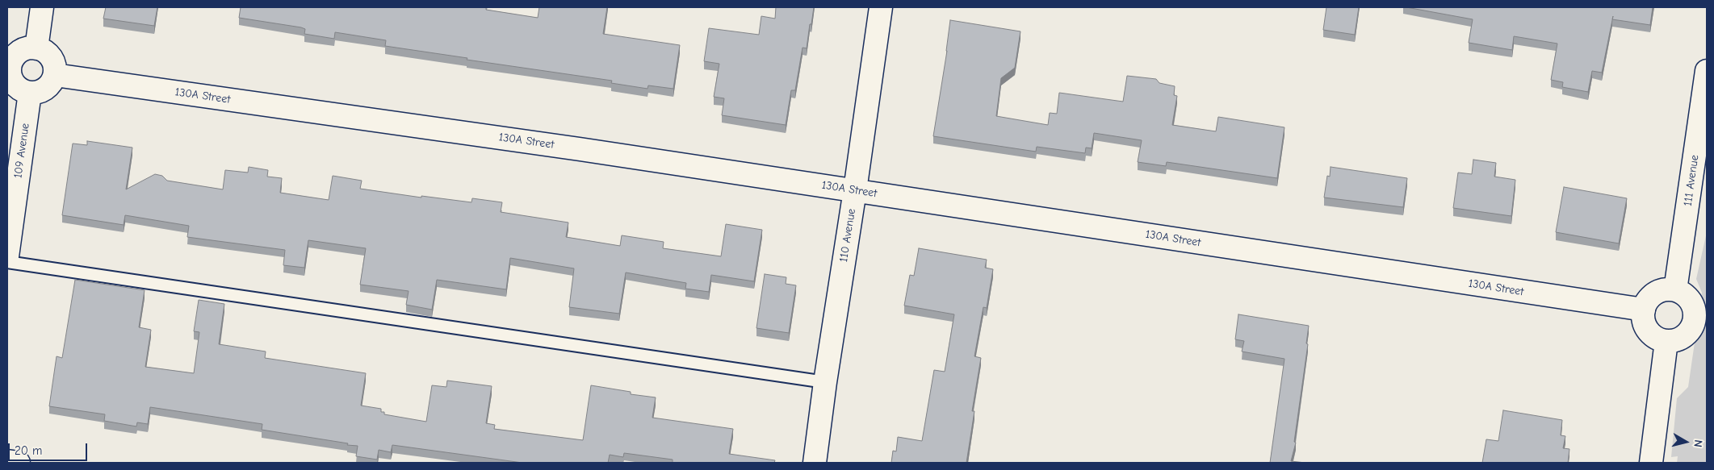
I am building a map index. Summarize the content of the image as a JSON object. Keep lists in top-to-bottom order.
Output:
{
  "streets": {
    "street": [
      "130A Street",
      "109 Avenue",
      "111 Avenue",
      "110 Avenue"
    ]
  },
  "crossings": [
    ["130A Street", "109 Avenue"],
    ["130A Street", "111 Avenue"],
    ["130A Street", "110 Avenue"]
  ],
  "scale_bar": "20 m",
  "north": "right"
}
